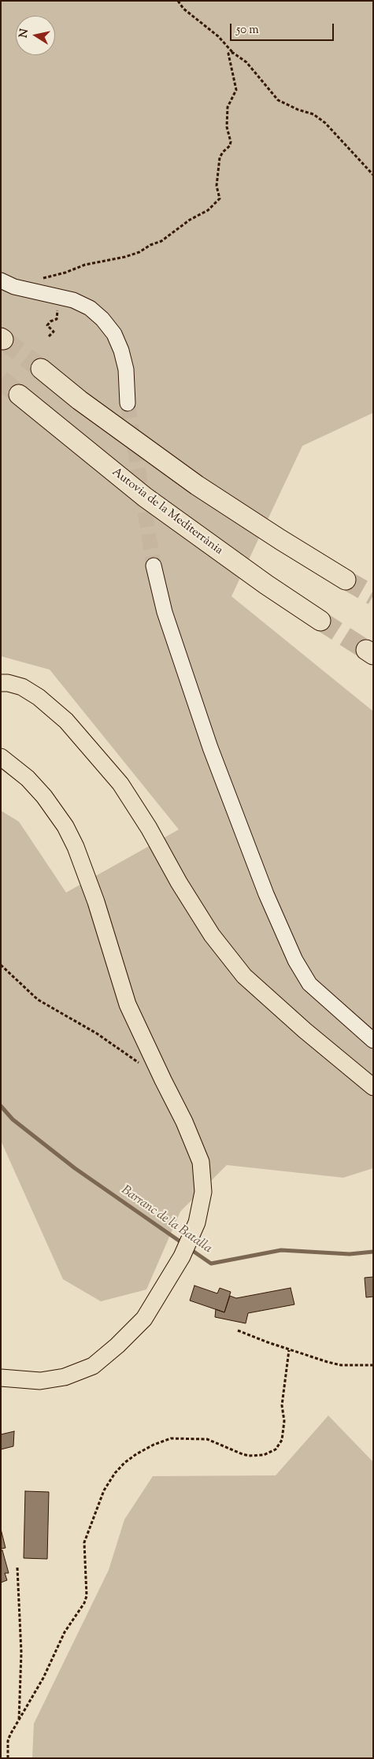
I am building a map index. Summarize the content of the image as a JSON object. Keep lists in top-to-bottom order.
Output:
{
  "streets": {
    "highway": ["Autovia de la Mediterrània"]
  },
  "water": ["Barranc de la Batalla"],
  "scale_bar": "50 m",
  "north": "left"
}
